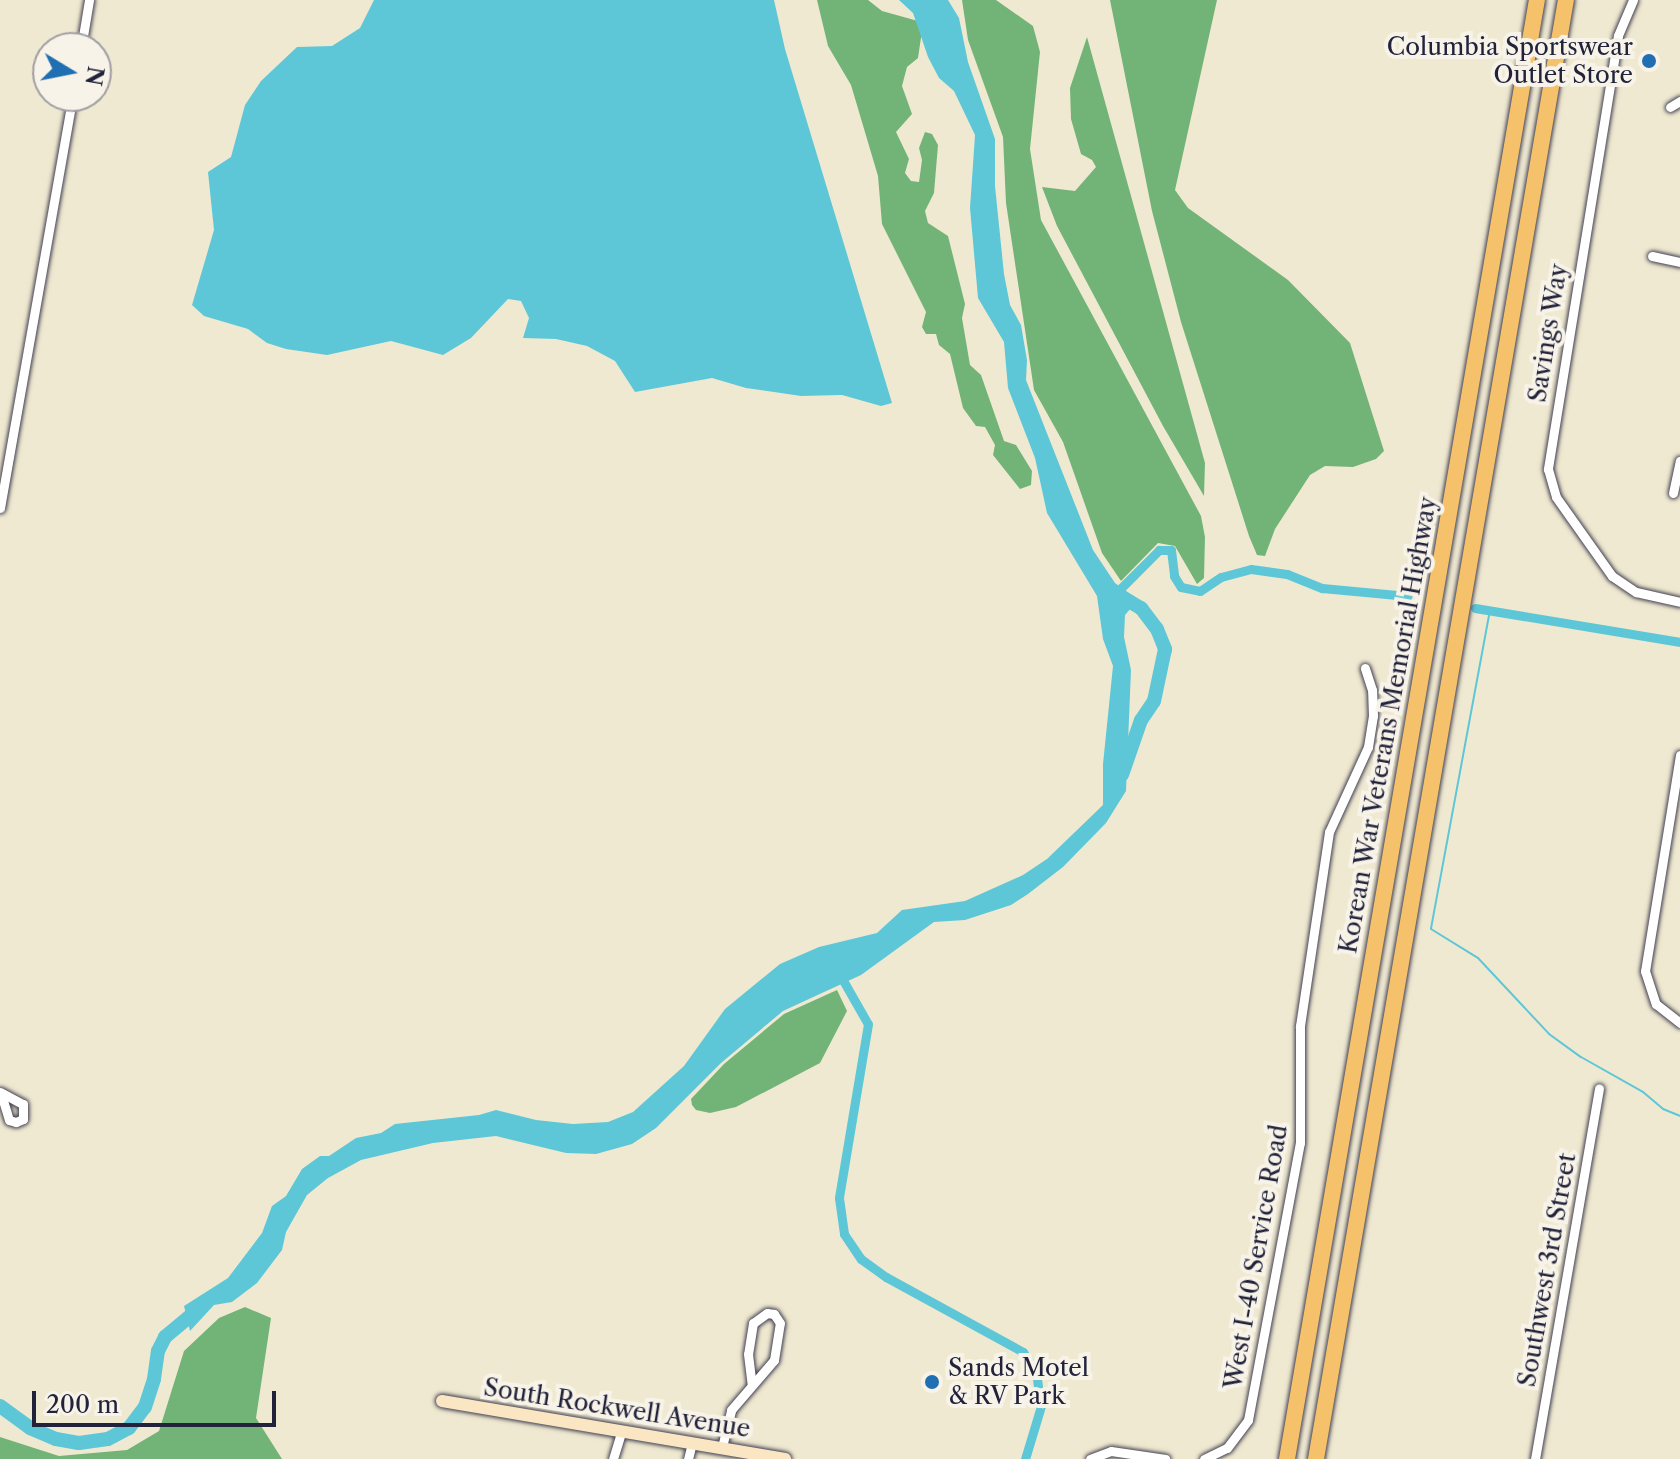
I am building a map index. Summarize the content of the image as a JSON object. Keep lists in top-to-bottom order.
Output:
{
  "streets": {
    "highway": ["Korean War Veterans Memorial Highway"],
    "street": [
      "Savings Way",
      "West I-40 Service Road",
      "Southwest 3rd Street",
      "South Rockwell Avenue"
    ]
  },
  "places": ["Columbia Sportswear Outlet Store", "Sands Motel & RV Park"],
  "scale_bar": "200 m",
  "north": "right"
}
